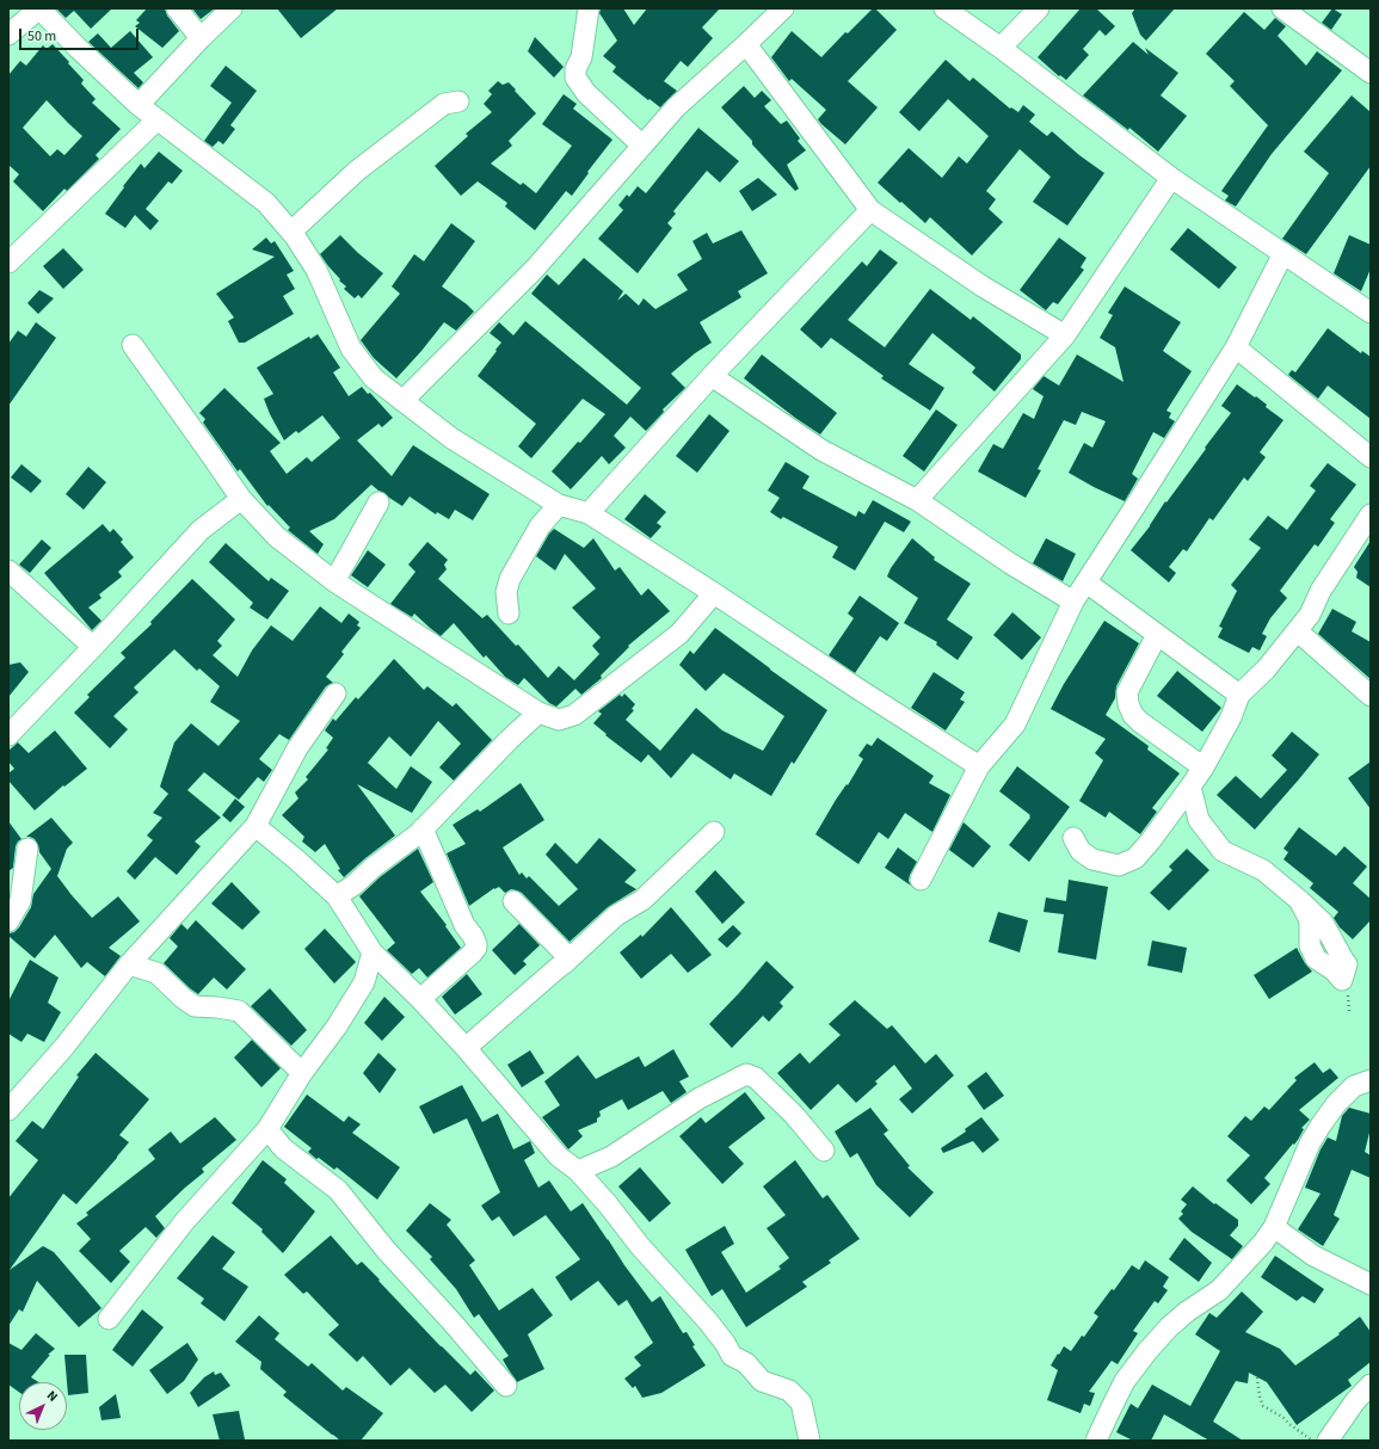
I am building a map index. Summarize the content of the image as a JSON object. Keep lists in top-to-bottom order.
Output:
{
  "scale_bar": "50 m",
  "north": "top right"
}
